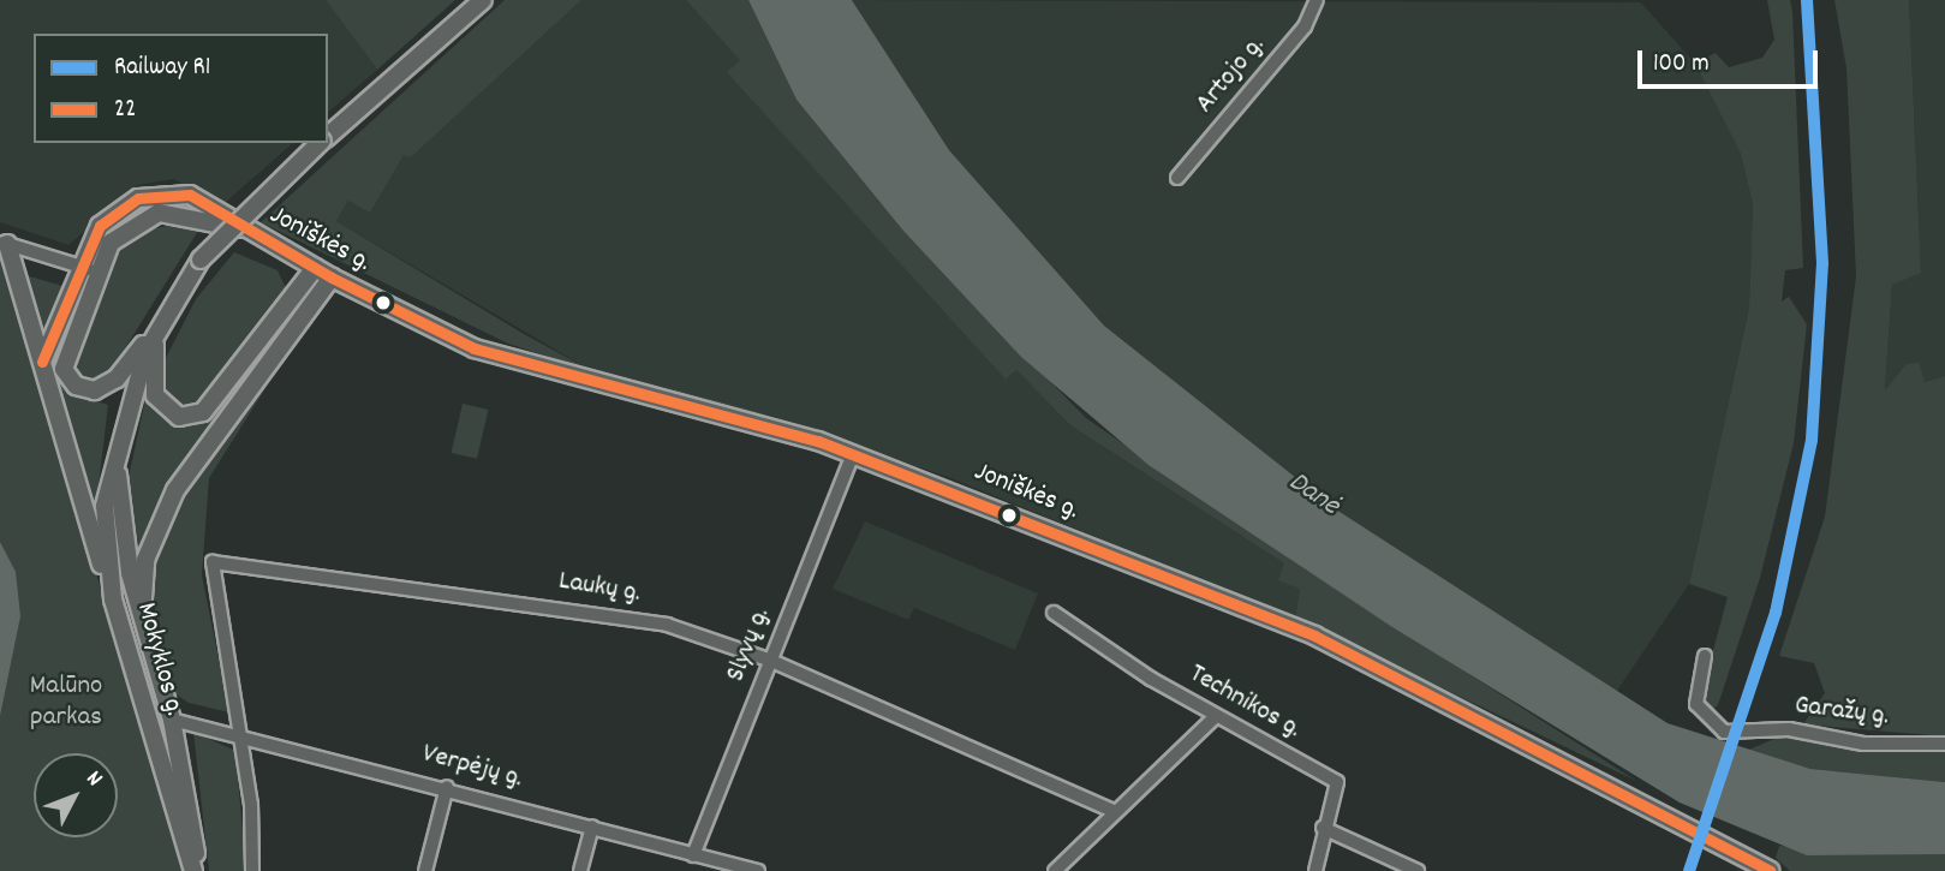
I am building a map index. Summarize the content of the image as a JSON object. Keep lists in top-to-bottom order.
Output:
{
  "streets": {
    "main road": ["Joniškės g.", "Mokyklos g."],
    "street": [
      "Artojo g.",
      "Laukų g.",
      "Slyvų g.",
      "Technikos g.",
      "Garažų g.",
      "Verpėjų g."
    ]
  },
  "crossings": [
    ["Joniškės g.", "Slyvų g."],
    ["Joniškės g.", "Mokyklos g."],
    ["Laukų g.", "Slyvų g."],
    ["Laukų g.", "Verpėjų g."],
    ["Slyvų g.", "Verpėjų g."],
    ["Mokyklos g.", "Verpėjų g."]
  ],
  "water": ["Danė"],
  "parks": ["Malūno parkas"],
  "lines": ["rail line R1", "transit line 22"],
  "legend": ["Railway R1", "22"],
  "scale_bar": "100 m",
  "north": "top right"
}
